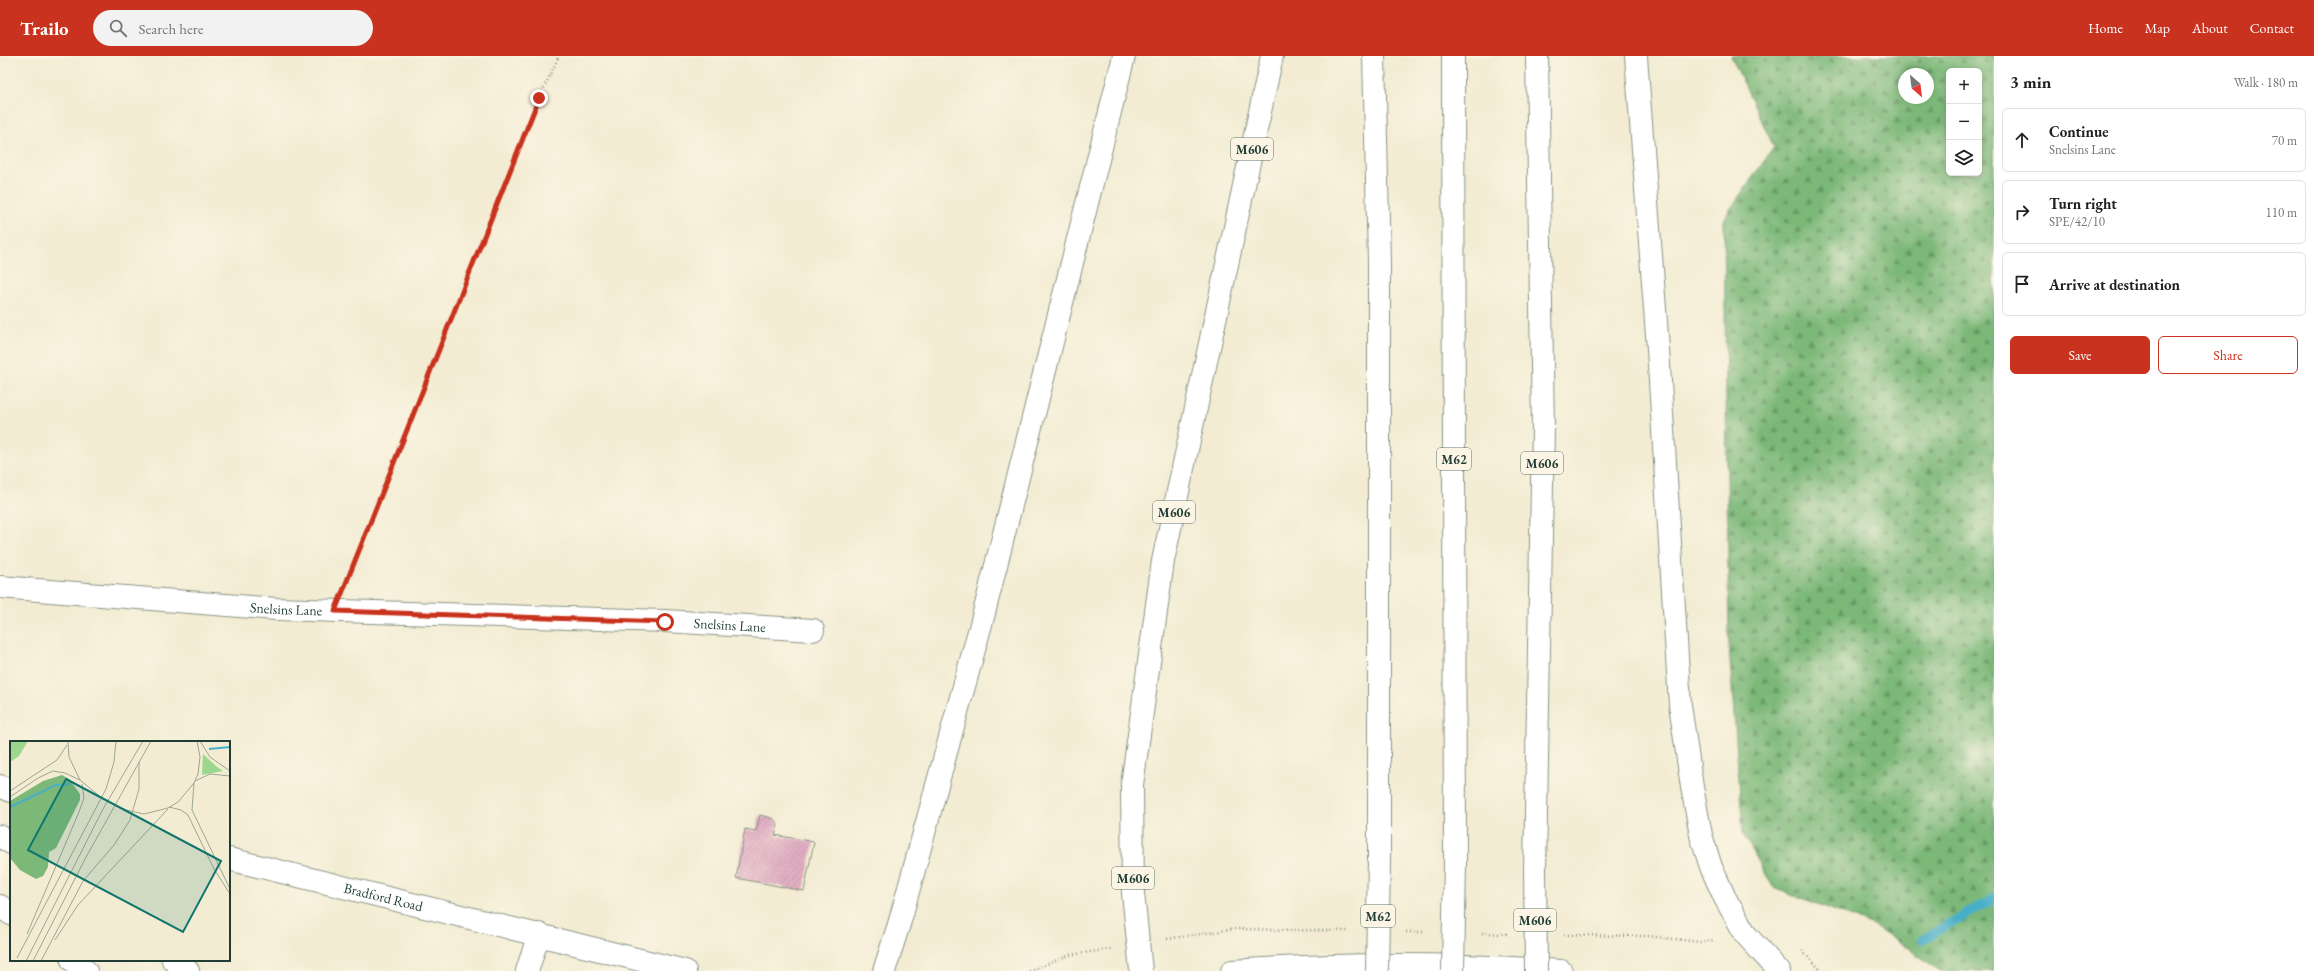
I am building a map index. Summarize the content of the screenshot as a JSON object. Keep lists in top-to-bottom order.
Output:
{
  "streets": {
    "main road": [
      "M606",
      "M62",
      "Snelsins Lane",
      "Bradford Road"
    ]
  },
  "north": "bottom right",
  "page": {
    "header": "Trailo",
    "search": "Search here",
    "nav": [
      "Home",
      "Map",
      "About",
      "Contact"
    ],
    "heading": ["3 min", "Walk · 180 m"],
    "map_buttons": ["+", "−"],
    "list": [
      ["Continue", "Snelsins Lane", "70 m"],
      ["Turn right", "SPE/42/10", "110 m"],
      "Arrive at destination"
    ],
    "buttons": ["Save", "Share"]
  }
}
